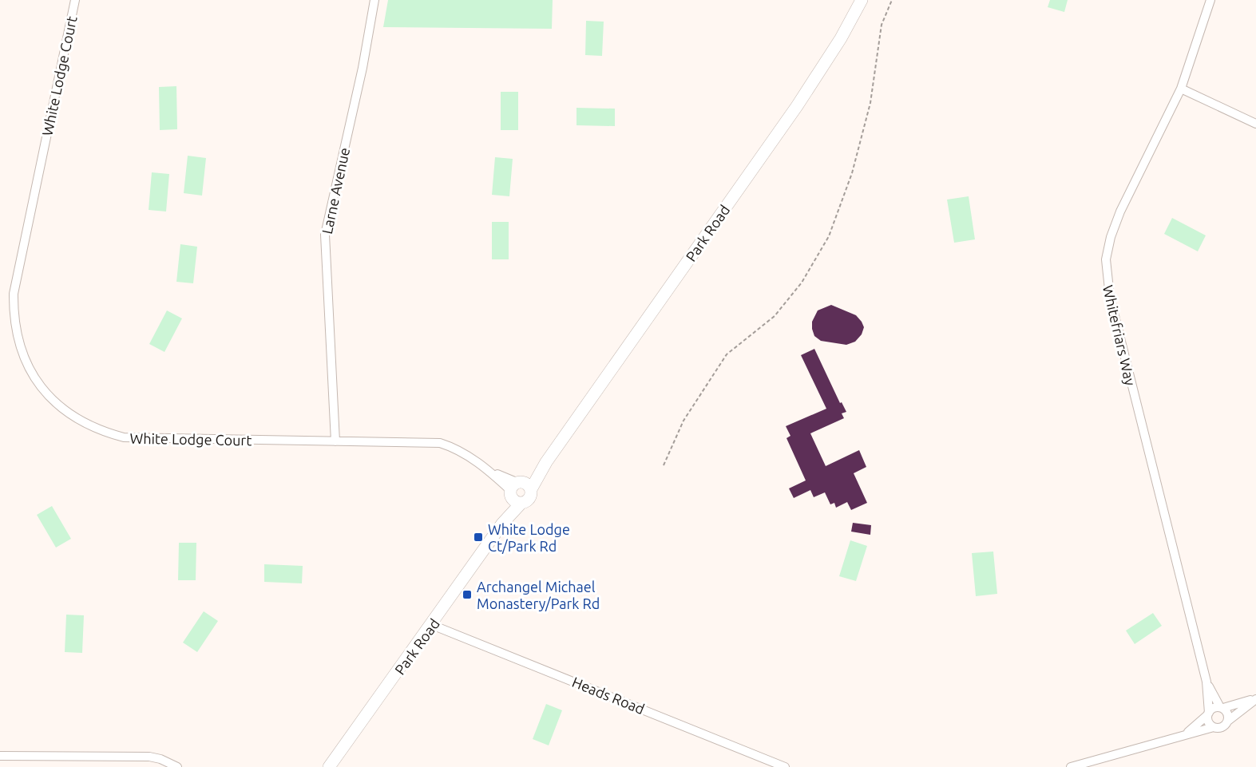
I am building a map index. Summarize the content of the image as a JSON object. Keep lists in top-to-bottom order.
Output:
{
  "streets": {
    "street": [
      "White Lodge Court",
      "Larne Avenue",
      "Park Road",
      "Whitefriars Way",
      "Heads Road"
    ]
  },
  "crossings": [
    ["White Lodge Court", "Larne Avenue"],
    ["White Lodge Court", "Park Road"],
    ["Park Road", "Heads Road"]
  ],
  "places": {
    "transit": ["White Lodge Ct/Park Rd", "Archangel Michael Monastery/Park Rd"]
  }
}
